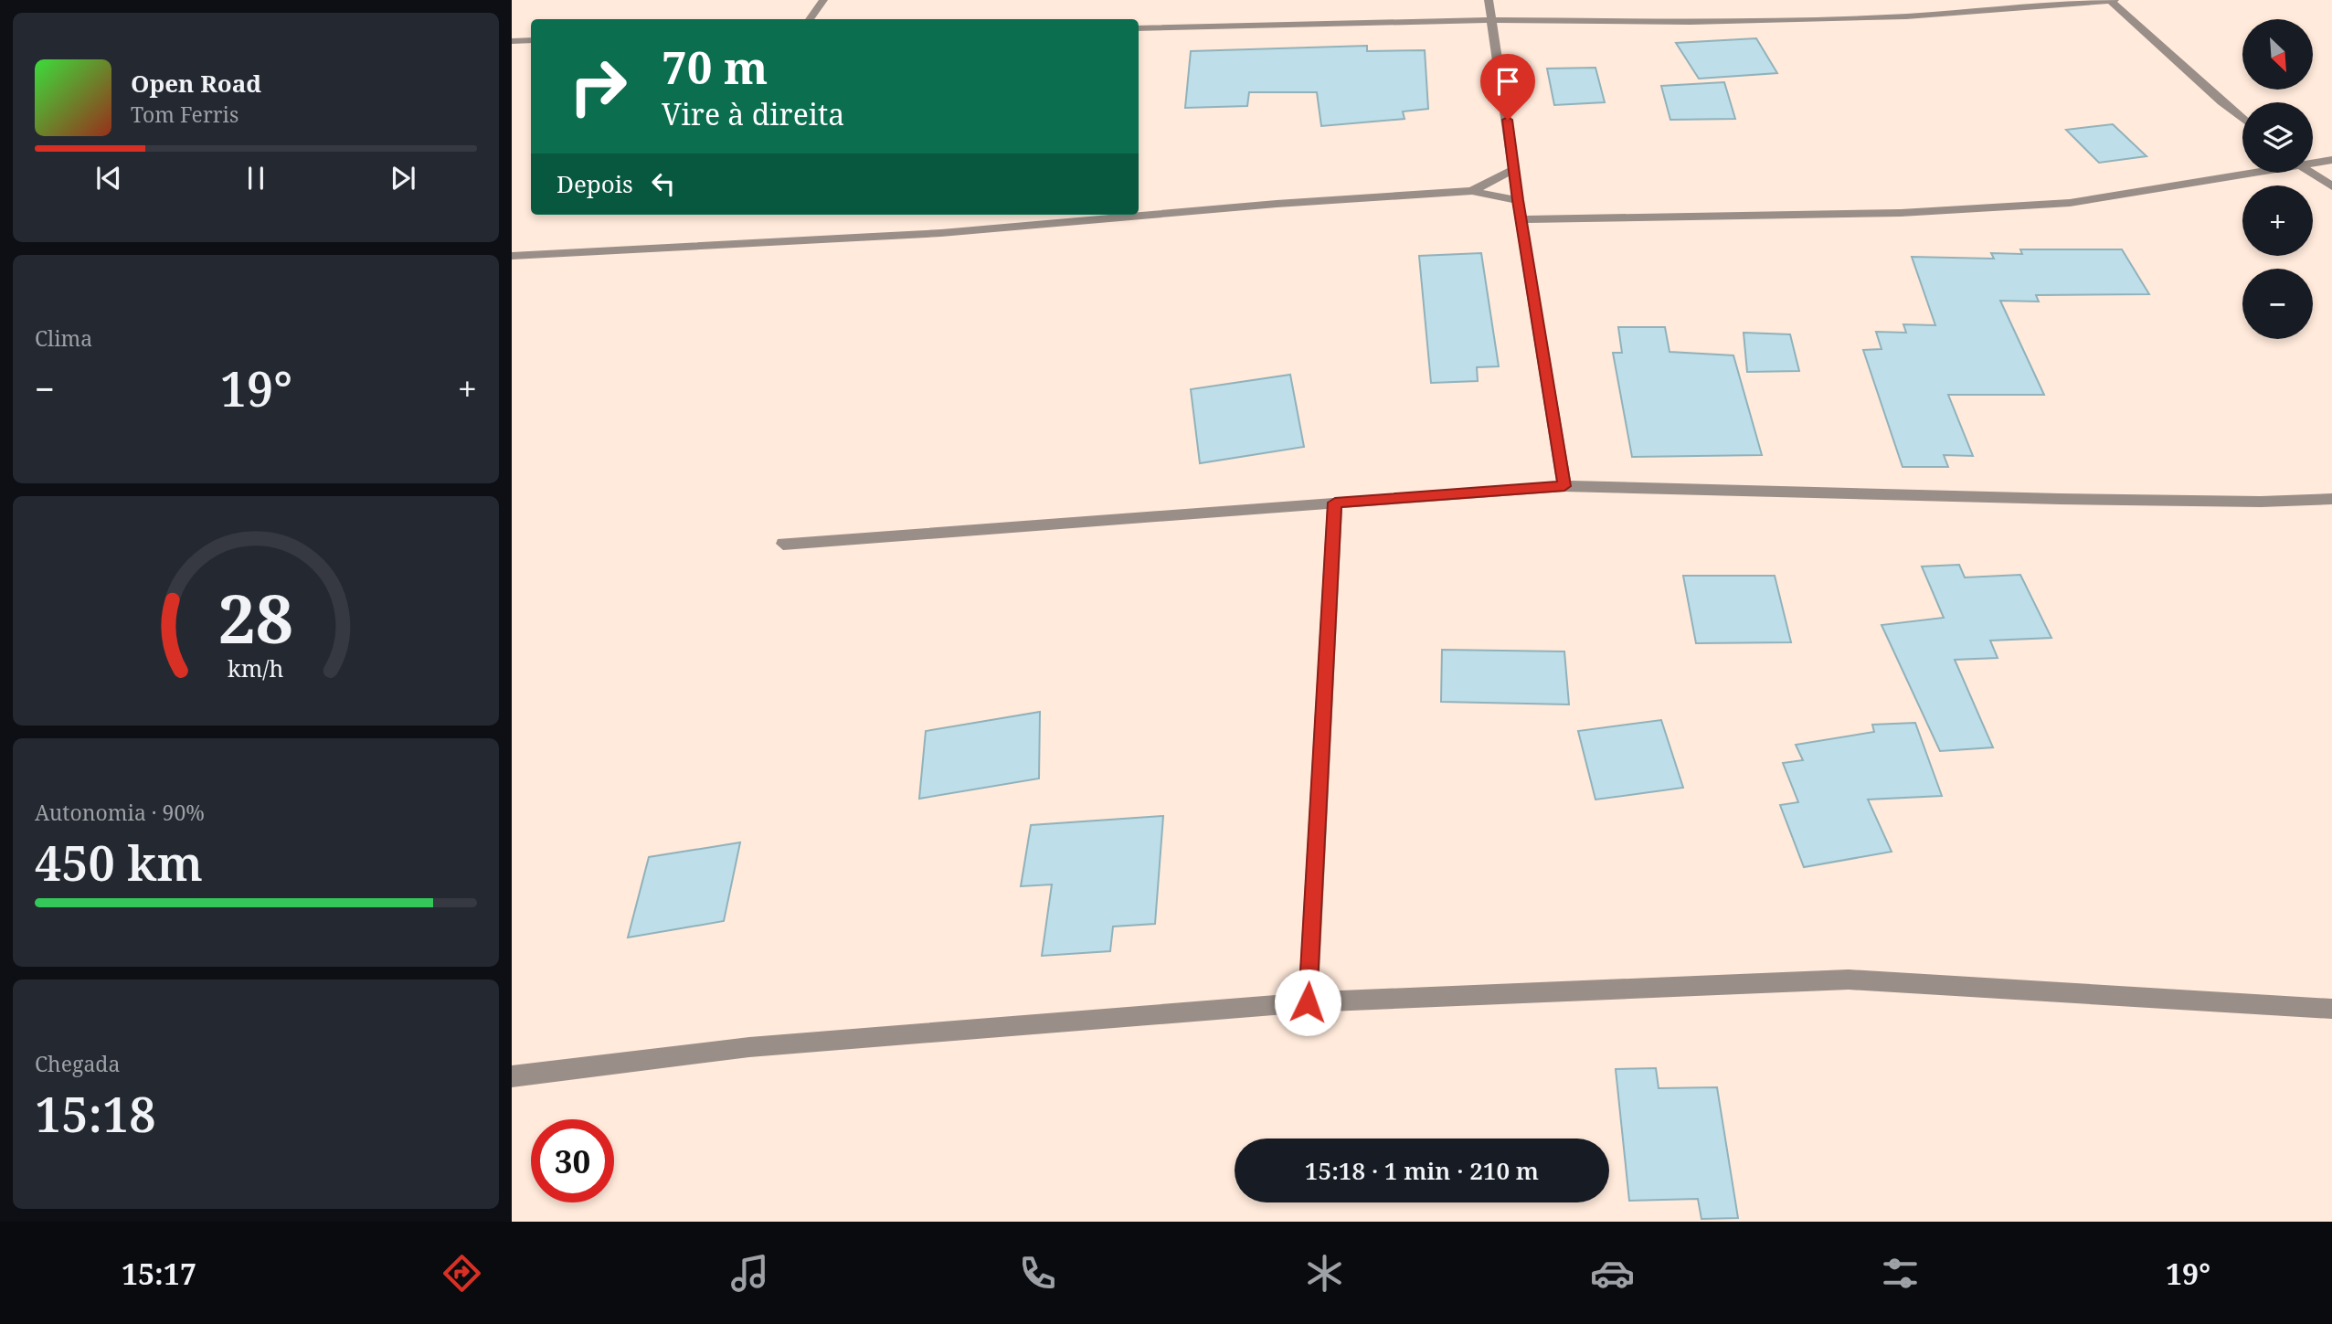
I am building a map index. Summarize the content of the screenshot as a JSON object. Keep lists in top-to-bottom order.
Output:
{
  "north": "bottom right",
  "page": {
    "map_buttons": ["+", "−"],
    "turn": ["70 m", "Vire à direita"],
    "song": ["Open Road", "Tom Ferris"],
    "then": "Depois",
    "tile": [
      "Clima",
      ["Autonomia · 90%", "450 km"],
      ["Chegada", "15:18"]
    ],
    "heat": ["−", "19°", "+"],
    "limit": "30",
    "trip": "15:18 · 1 min · 210 m",
    "tabs": ["15:17", "19°"],
    "gauge": ["28", "km/h"]
  }
}
